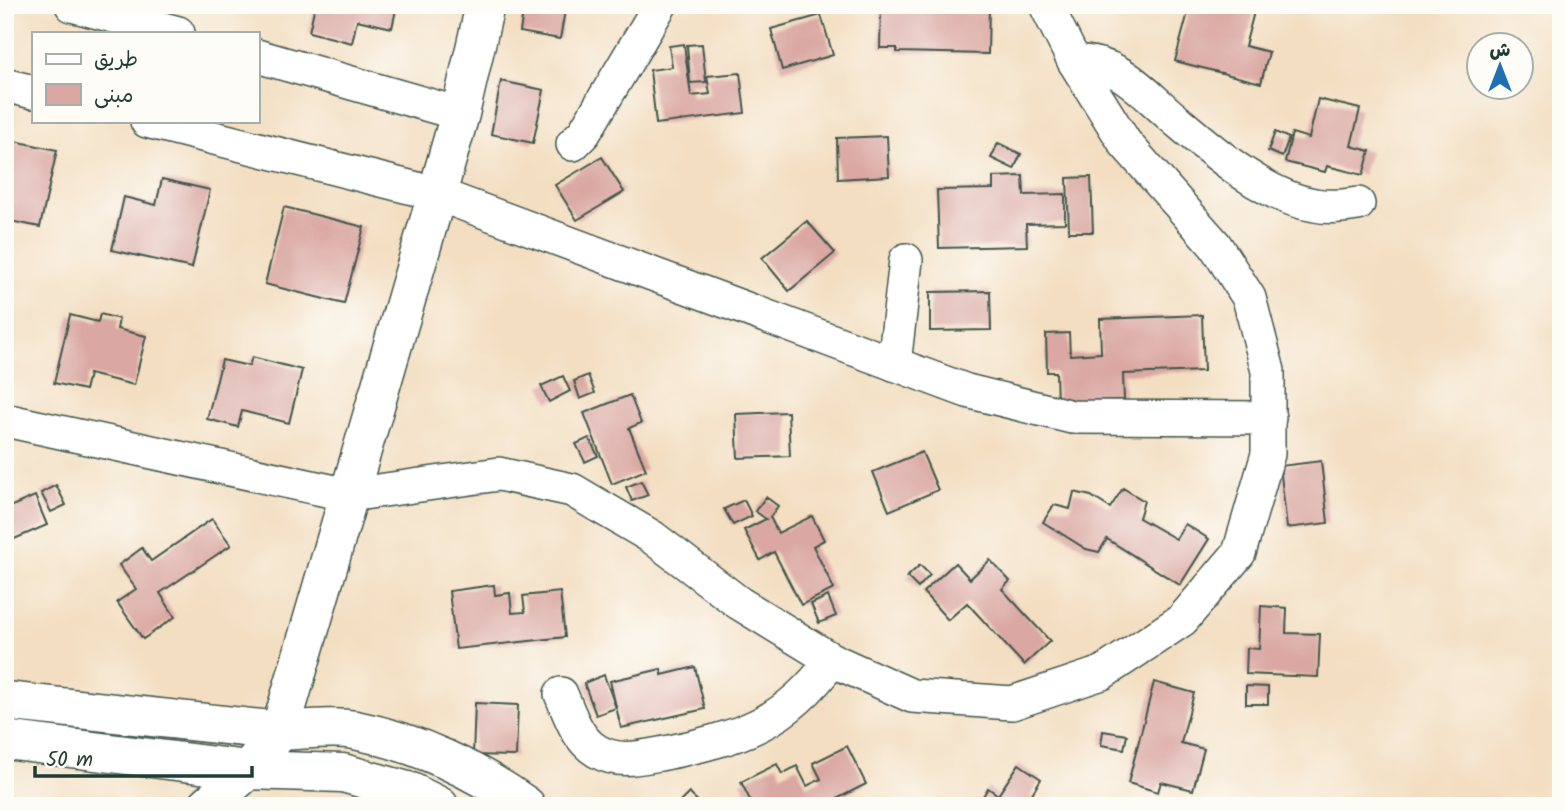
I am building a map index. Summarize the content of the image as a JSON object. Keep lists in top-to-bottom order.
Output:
{
  "legend": ["طريق", "مبنى"],
  "scale_bar": "50 m",
  "north": "top"
}
